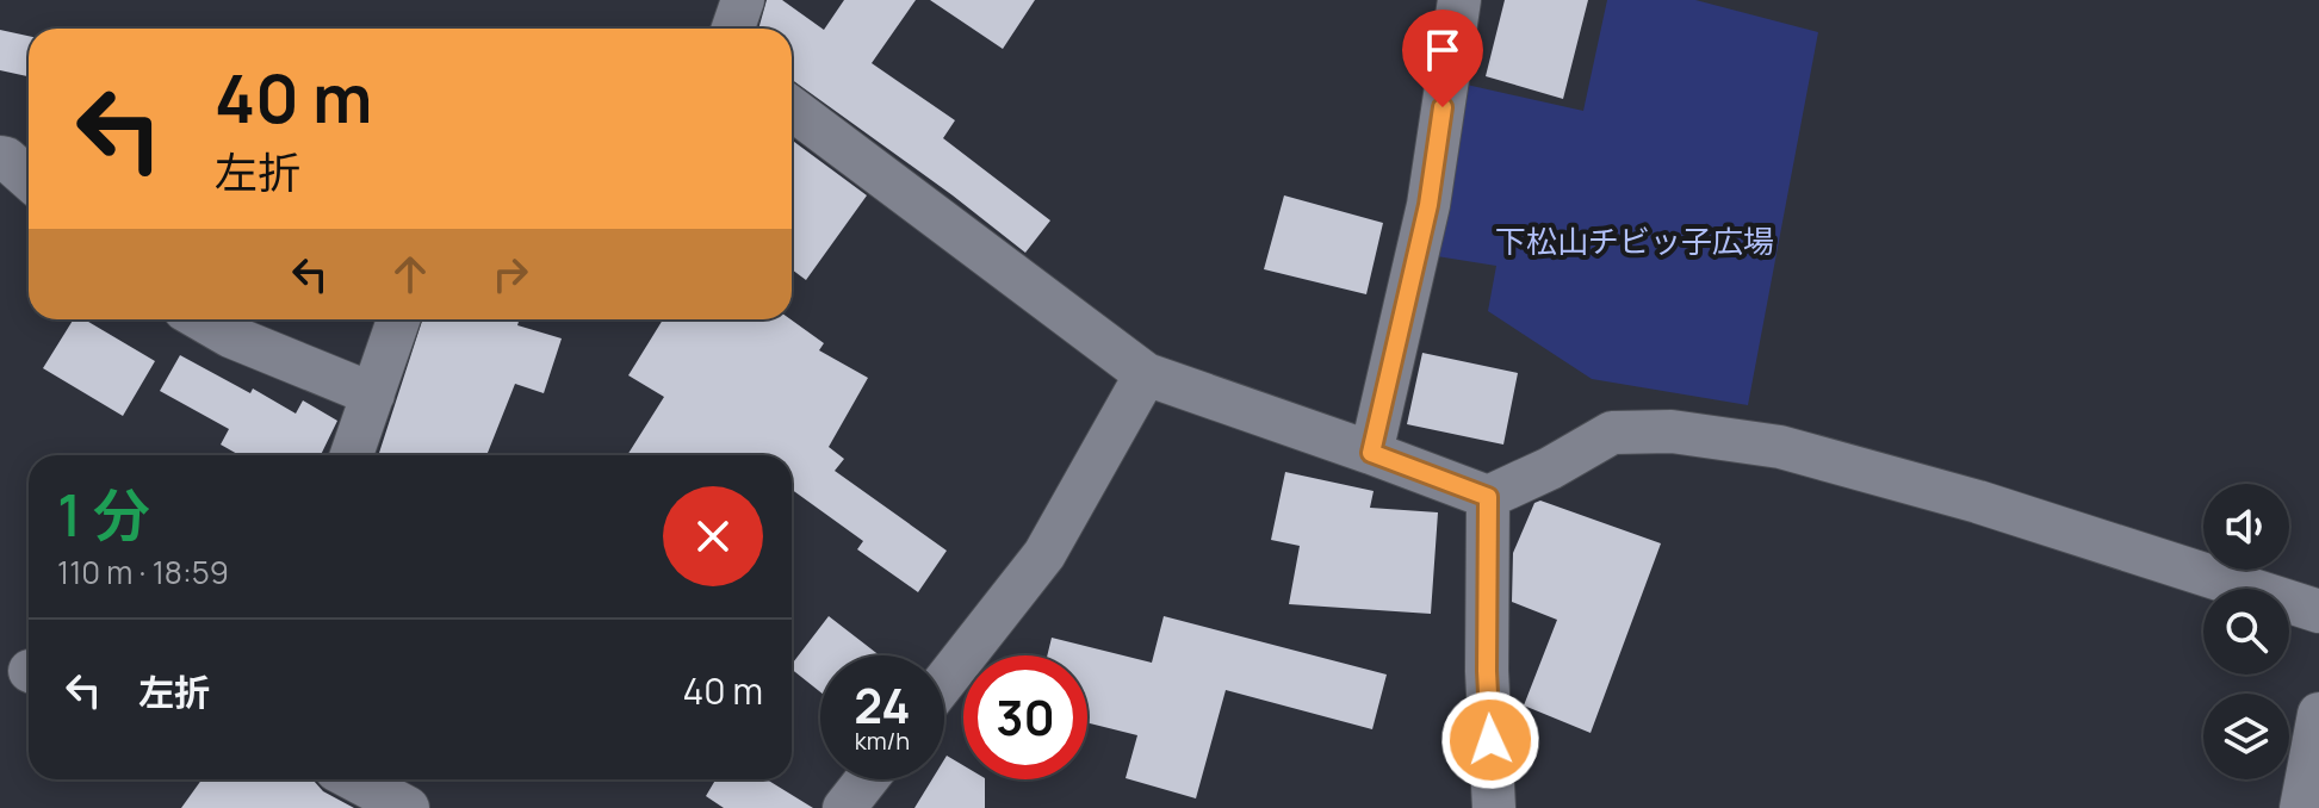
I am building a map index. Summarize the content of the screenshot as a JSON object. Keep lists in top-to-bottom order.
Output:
{
  "parks": ["下松山チビッ子広場"],
  "page": {
    "turn": ["40 m", "左折"],
    "heading": ["1 分", "110 m · 18:59"],
    "list": [
      {
        "name": "左折",
        "value": "40 m"
      }
    ],
    "speed": "24 km/h",
    "limit": "30"
  }
}
